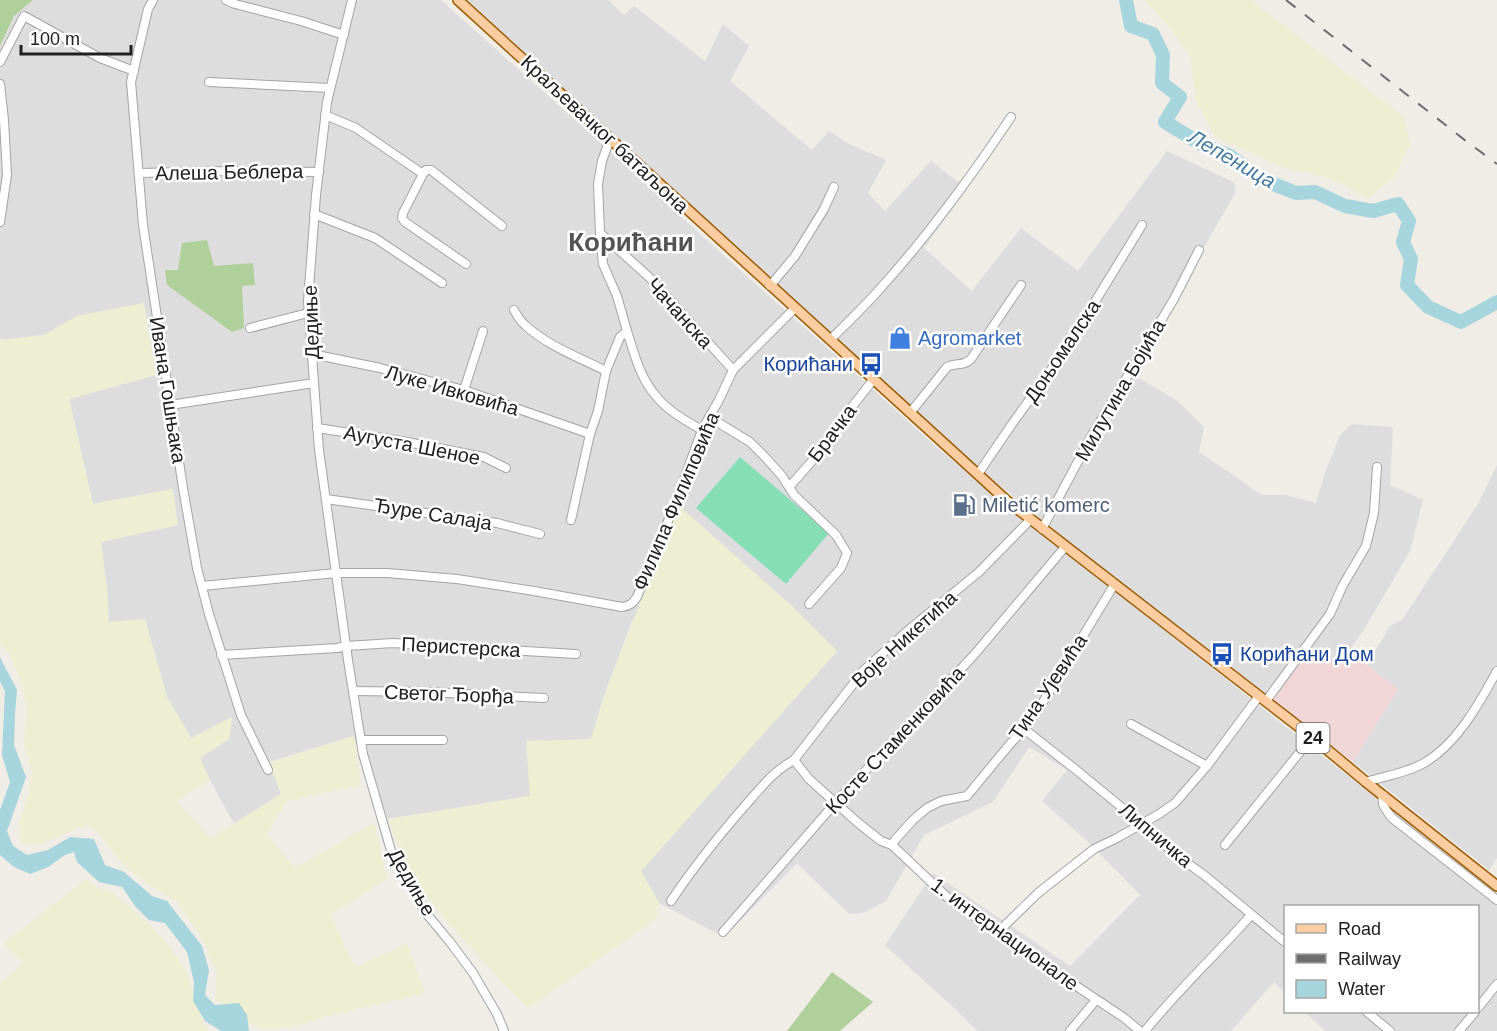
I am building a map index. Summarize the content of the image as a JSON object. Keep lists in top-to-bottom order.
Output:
{
  "streets": {
    "main road": ["Краљевачког батаљона", "24"],
    "street": [
      "Алеша Беблера",
      "Чачанска",
      "Дедиње",
      "Доњомалска",
      "Ивана Гошњака",
      "Луке Ивковића",
      "Милутина Бојића",
      "Брачка",
      "Аугуста Шеное",
      "Филипа Филиповића",
      "Ђуре Салаја",
      "Воје Никетића",
      "Перистерска",
      "Тина Ујевића",
      "Светог Ђорђа",
      "Косте Стаменковића",
      "Липничка",
      "1. интернационале"
    ]
  },
  "crossings": [
    ["Краљевачког батаљона", "Доњомалска"],
    ["Краљевачког батаљона", "Милутина Бојића"],
    ["Краљевачког батаљона", "Брачка"],
    ["Краљевачког батаљона", "Филипа Филиповића"],
    ["Краљевачког батаљона", "Воје Никетића"],
    ["Краљевачког батаљона", "Тина Ујевића"],
    ["Краљевачког батаљона", "Косте Стаменковића"],
    ["Алеша Беблера", "Дедиње"],
    ["Алеша Беблера", "Ивана Гошњака"],
    ["Чачанска", "Филипа Филиповића"],
    ["Дедиње", "Луке Ивковића"],
    ["Дедиње", "Аугуста Шеное"],
    ["Дедиње", "Филипа Филиповића"],
    ["Дедиње", "Ђуре Салаја"],
    ["Дедиње", "Перистерска"],
    ["Дедиње", "Светог Ђорђа"],
    ["Воје Никетића", "1. интернационале"],
    ["Тина Ујевића", "Липничка"],
    ["Тина Ујевића", "1. интернационале"],
    ["Косте Стаменковића", "1. интернационале"]
  ],
  "districts": ["Корићани"],
  "water": ["Лепеница"],
  "places": {
    "shop": ["Agromarket"],
    "bus stop": ["Корићани", "Корићани Дом"],
    "fuel station": ["Miletić komerc"]
  },
  "legend": ["Road", "Railway", "Water"],
  "scale_bar": "100 m"
}
